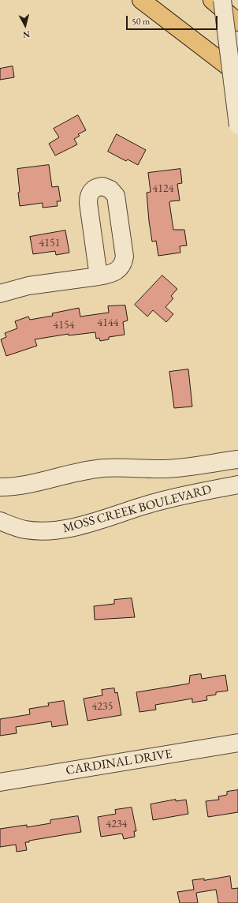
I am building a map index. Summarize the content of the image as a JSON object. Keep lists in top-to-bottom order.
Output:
{
  "streets": {
    "street": ["MOSS CREEK BOULEVARD", "CARDINAL DRIVE"]
  },
  "house_numbers": [
    "4124",
    "4151",
    "4144",
    "4154",
    "4235",
    "4234"
  ],
  "scale_bar": "50 m",
  "north": "bottom"
}
